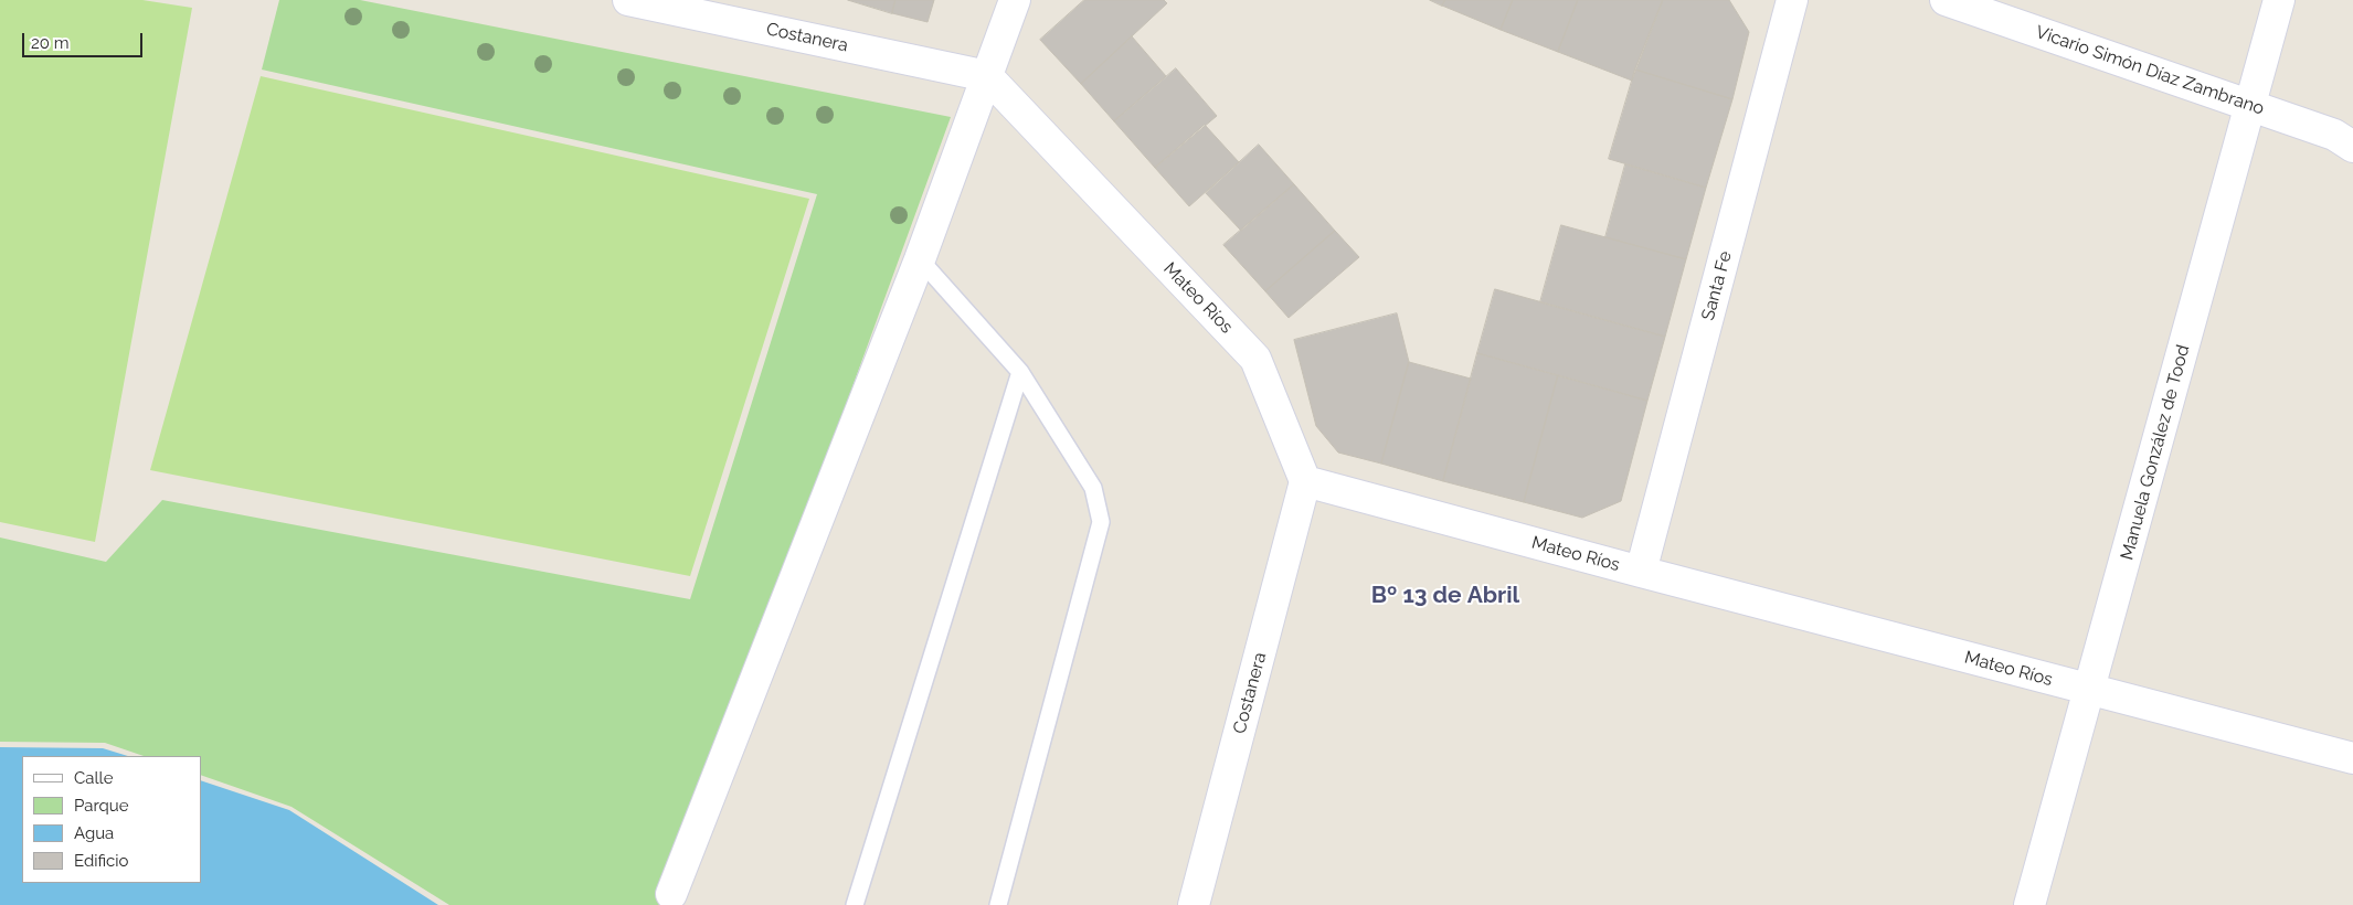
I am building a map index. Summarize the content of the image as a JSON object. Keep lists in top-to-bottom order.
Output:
{
  "streets": {
    "street": [
      "Costanera",
      "Vicario Simón Díaz Zambrano",
      "Santa Fe",
      "Mateo Ríos",
      "Manuela González de Tood"
    ]
  },
  "crossings": [
    ["Costanera", "Mateo Ríos"],
    ["Vicario Simón Díaz Zambrano", "Manuela González de Tood"],
    ["Santa Fe", "Mateo Ríos"],
    ["Mateo Ríos", "Manuela González de Tood"]
  ],
  "districts": ["Bº 13 de Abril"],
  "legend": [
    "Calle",
    "Parque",
    "Agua",
    "Edificio"
  ],
  "scale_bar": "20 m"
}
